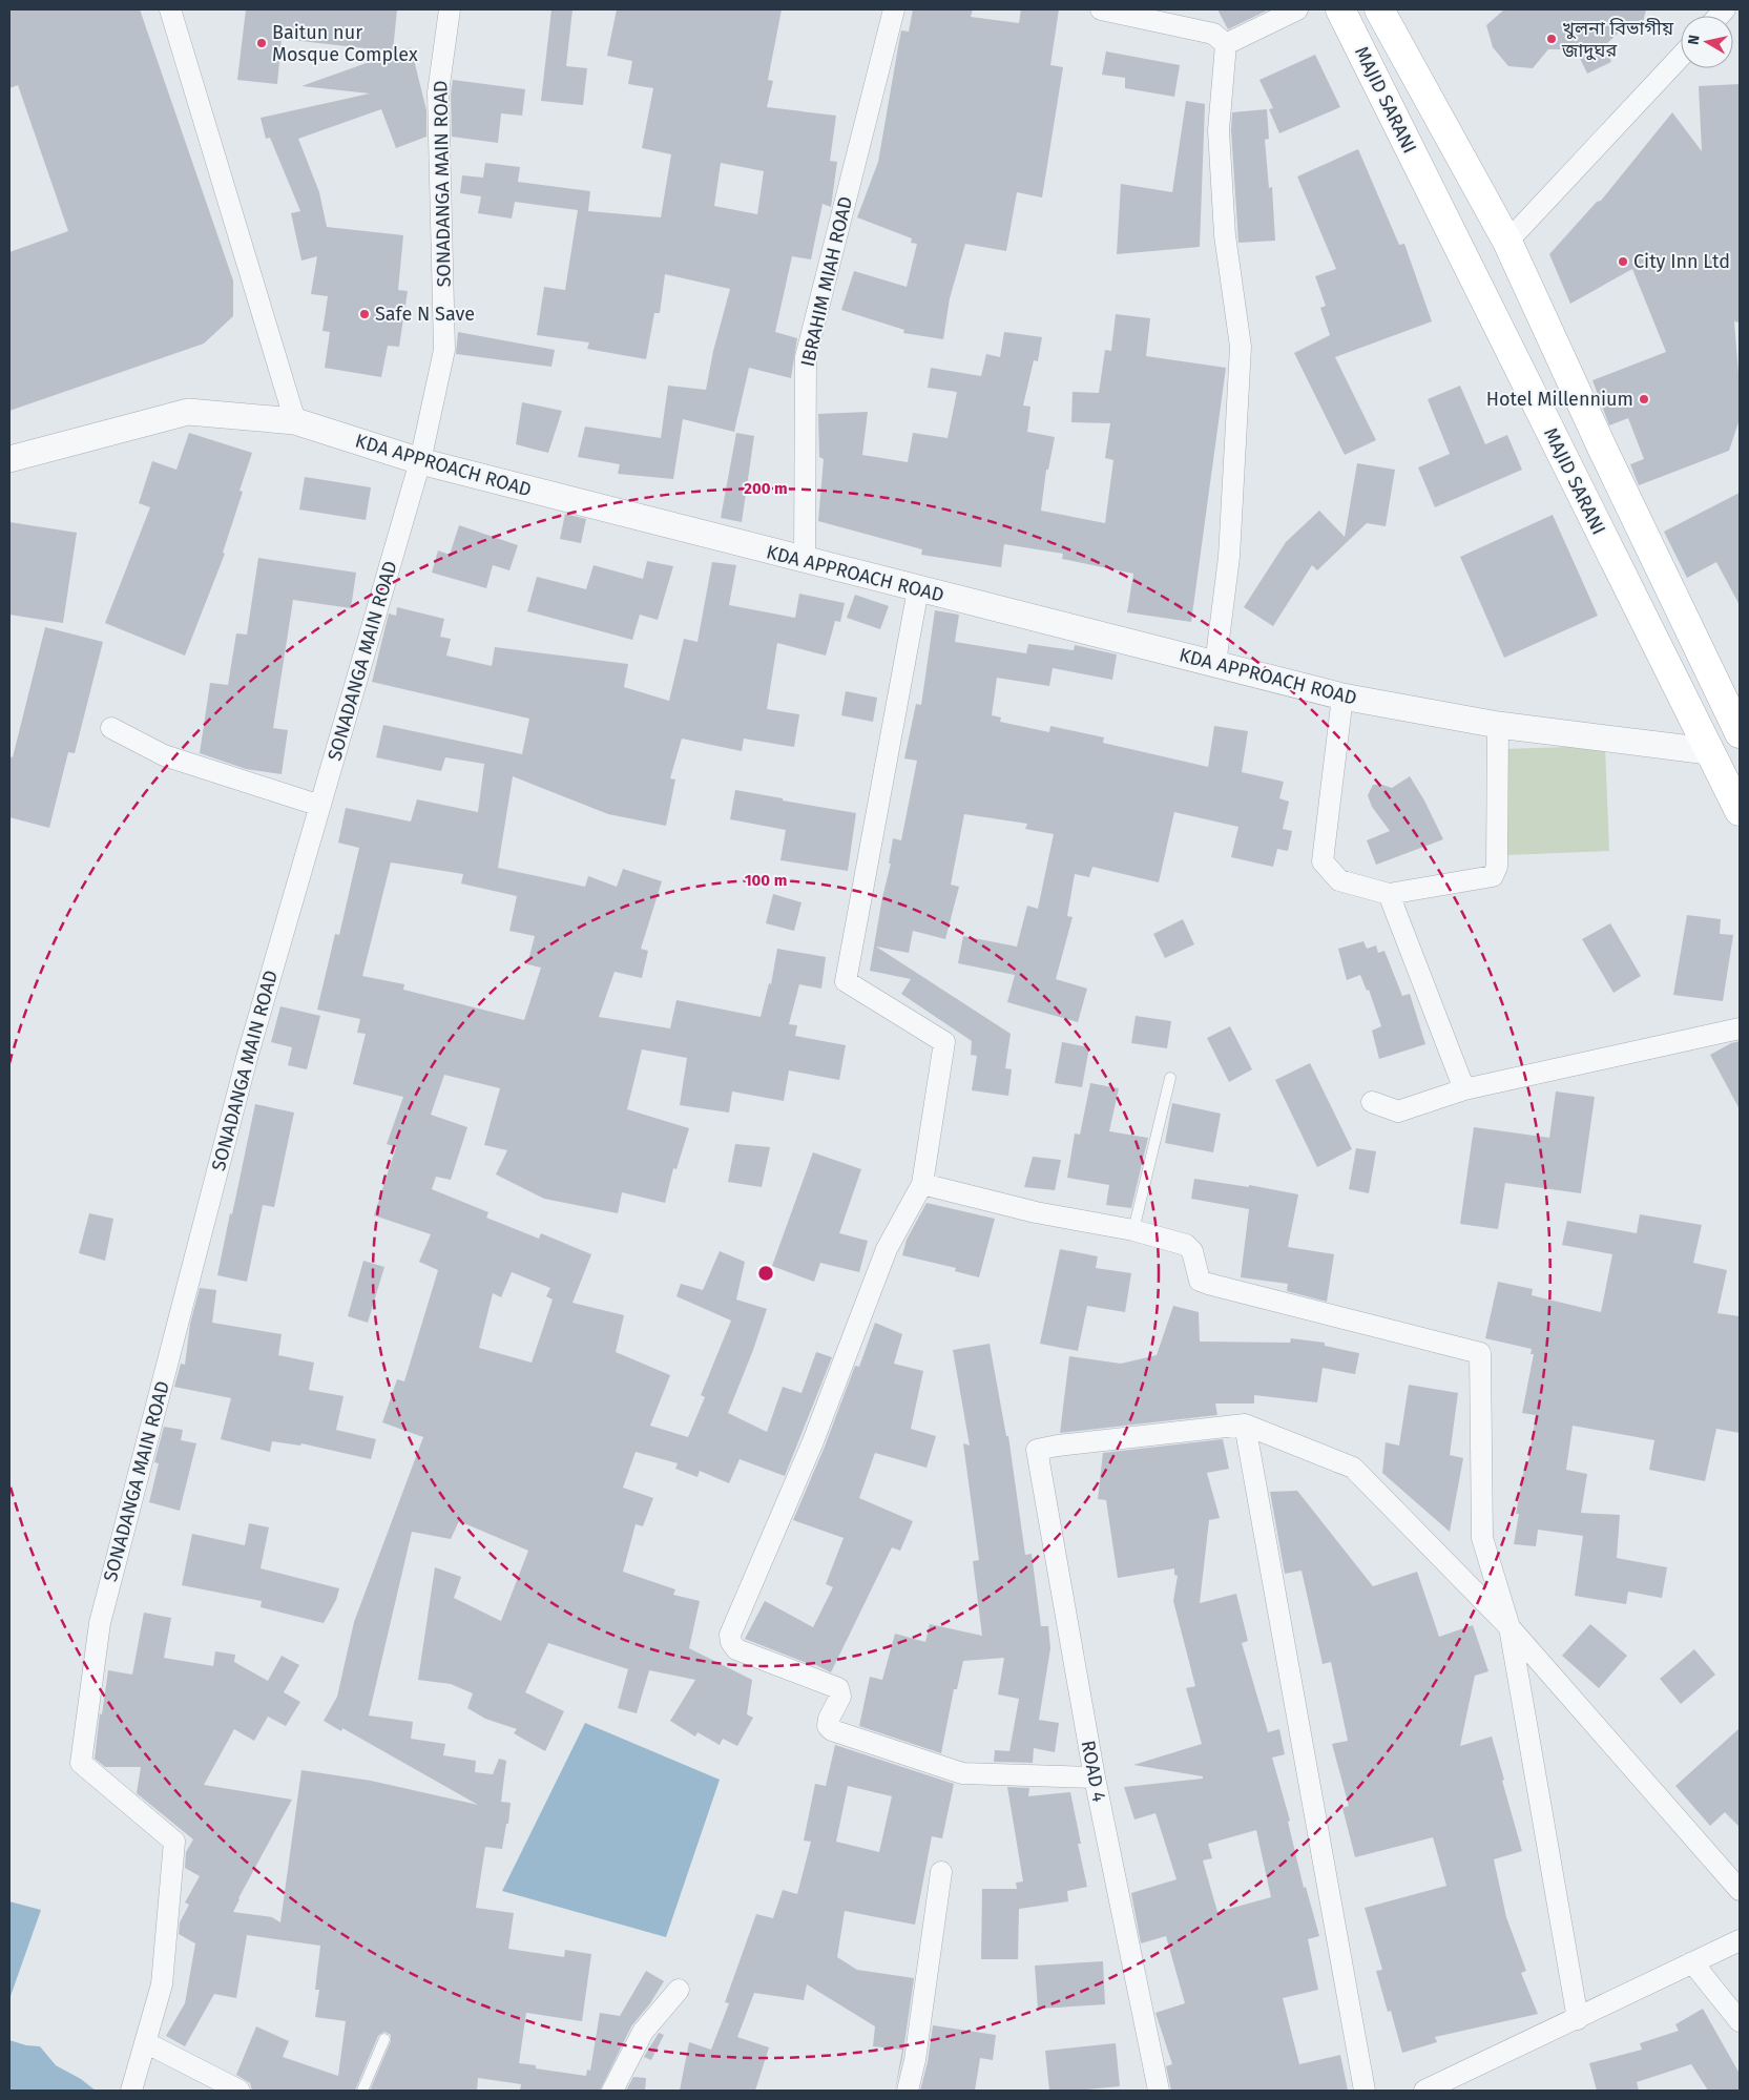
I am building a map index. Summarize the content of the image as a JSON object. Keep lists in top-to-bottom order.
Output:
{
  "streets": {
    "main road": ["MAJID SARANI"],
    "street": [
      "SONADANGA MAIN ROAD",
      "IBRAHIM MIAH ROAD",
      "KDA APPROACH ROAD",
      "ROAD 4"
    ]
  },
  "crossings": [
    ["MAJID SARANI", "KDA APPROACH ROAD"],
    ["SONADANGA MAIN ROAD", "KDA APPROACH ROAD"],
    ["IBRAHIM MIAH ROAD", "KDA APPROACH ROAD"]
  ],
  "places": [
    "খুলনা বিভাগীয় জাদুঘর",
    "Baitun nur Mosque Complex",
    "City Inn Ltd",
    "Safe N Save",
    "Hotel Millennium"
  ],
  "north": "left",
  "rings": ["200 m", "100 m"]
}
